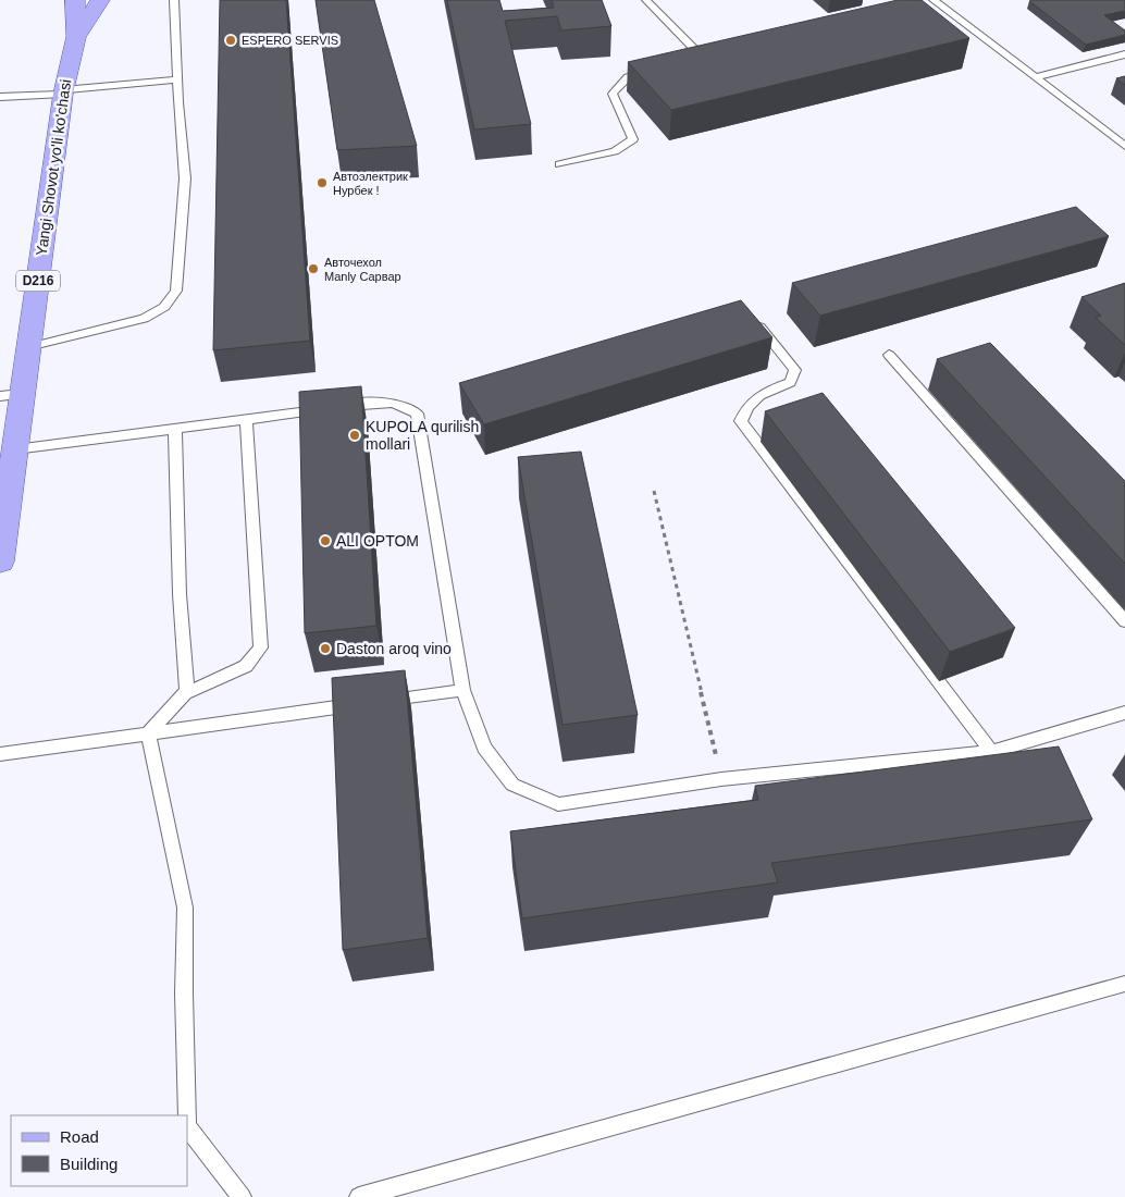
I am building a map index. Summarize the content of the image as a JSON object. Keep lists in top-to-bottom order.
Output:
{
  "streets": {
    "main road": ["Yangi Shovot yo'li ko'chasi", "D216"]
  },
  "places": [
    "ESPERO SERVIS",
    "Автоэлектрик Нурбек !",
    "Авточехол Manly Сарвар",
    "KUPOLA qurilish mollari",
    "ALI OPTOM",
    "Daston aroq vino"
  ],
  "legend": ["Road", "Building"]
}
